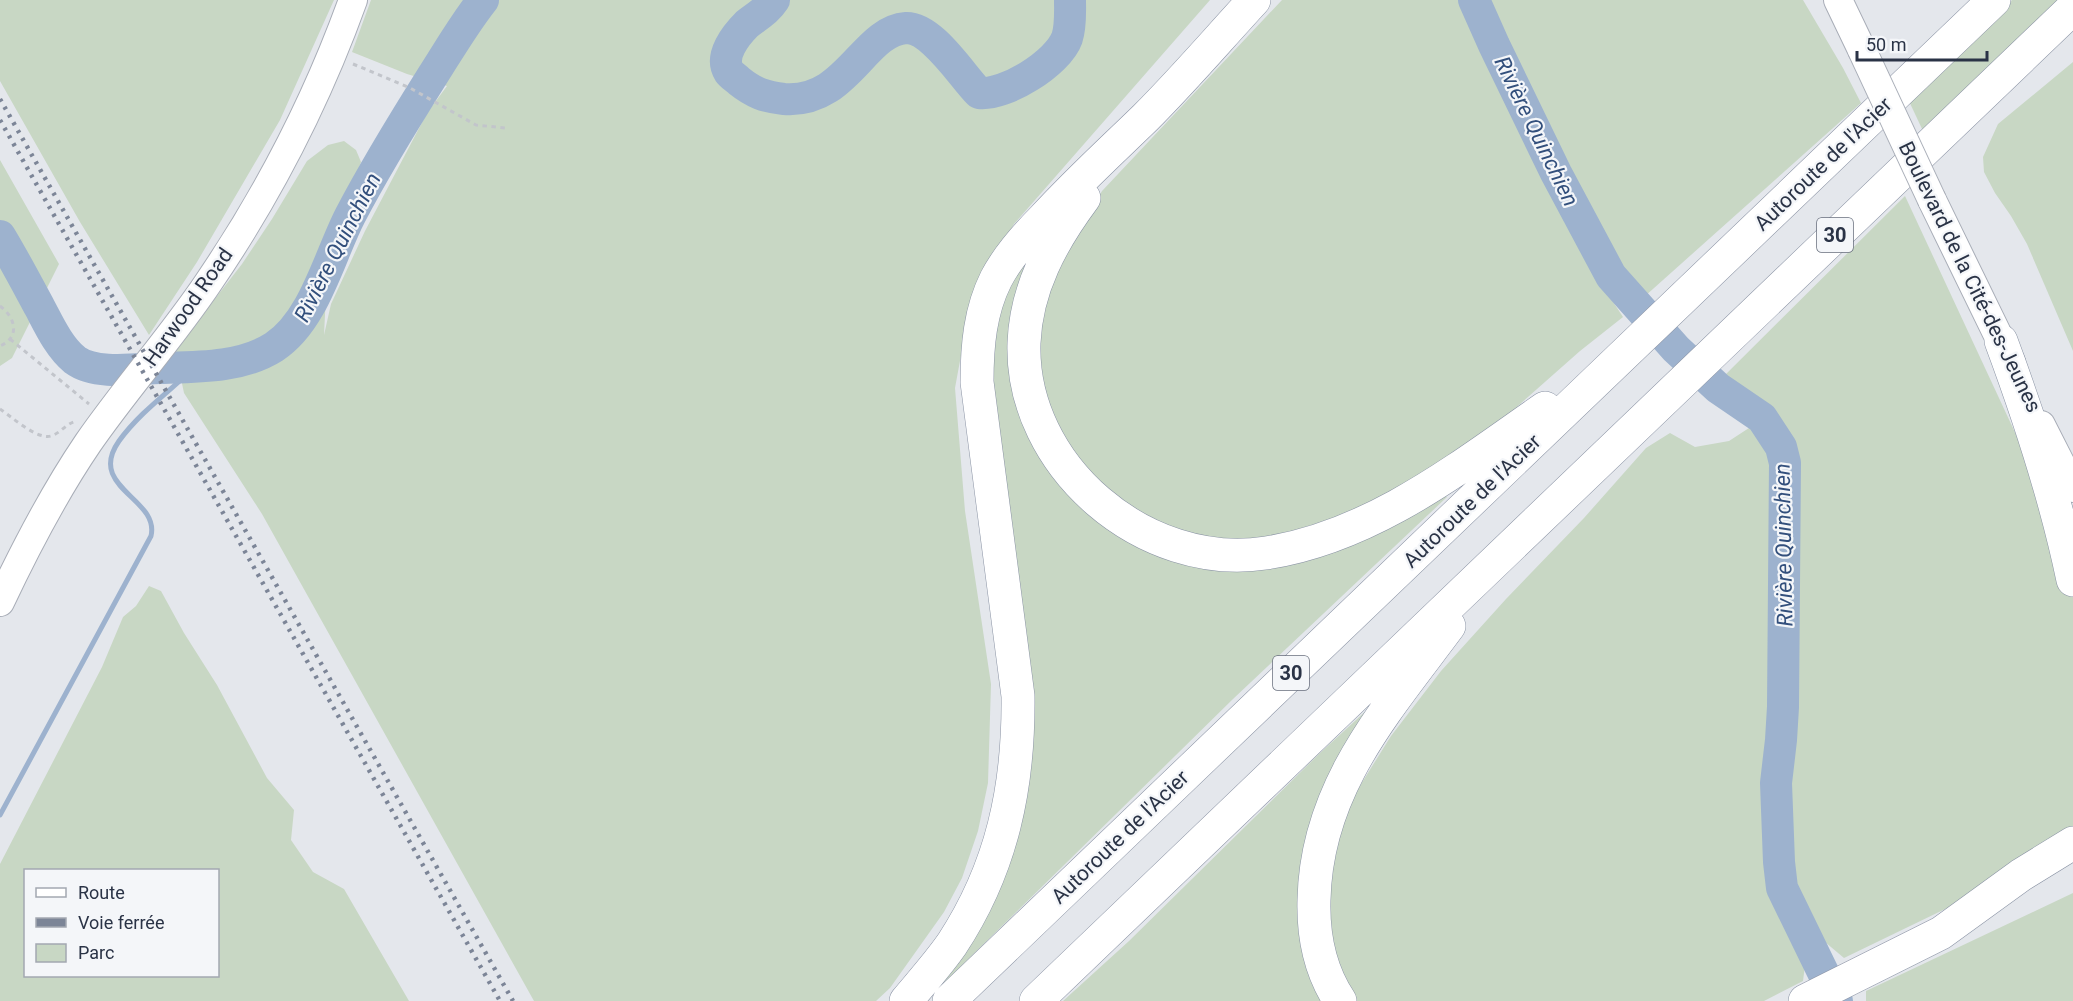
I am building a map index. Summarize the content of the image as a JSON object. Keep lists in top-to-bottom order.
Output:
{
  "streets": {
    "highway": ["Autoroute de l'Acier", "30"],
    "main road": ["Boulevard de la Cité-des-Jeunes", "Harwood Road"]
  },
  "water": ["Rivière Quinchien"],
  "legend": ["Route", "Voie ferrée", "Parc"],
  "scale_bar": "50 m"
}
